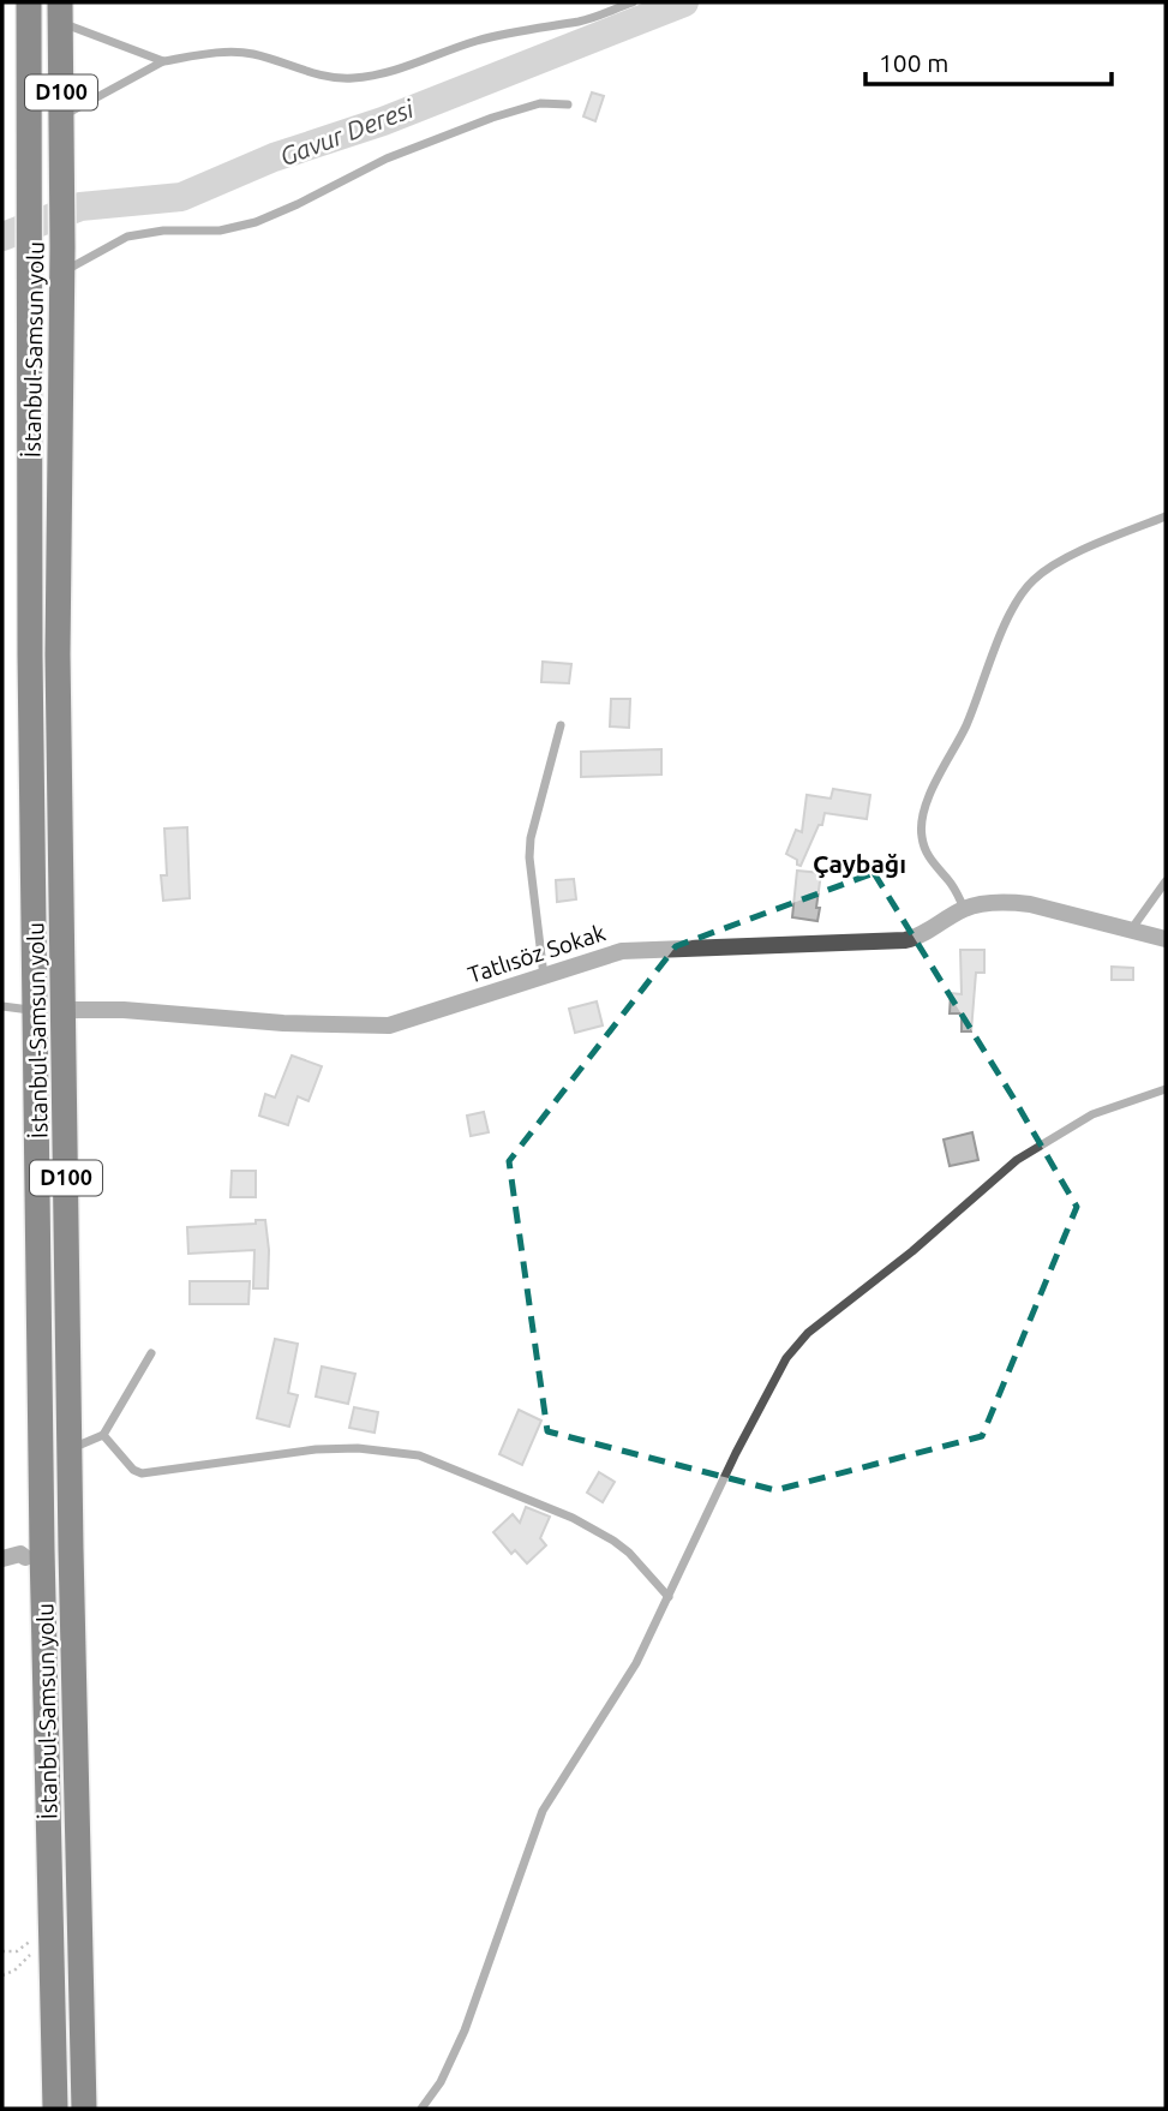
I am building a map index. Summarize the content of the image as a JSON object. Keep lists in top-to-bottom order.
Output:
{
  "streets": {
    "highway": ["D100", "İstanbul-Samsun yolu"],
    "street": ["Tatlısöz Sokak"]
  },
  "crossings": [
    ["İstanbul-Samsun yolu", "Tatlısöz Sokak"]
  ],
  "districts": ["Çaybağı"],
  "water": ["Gavur Deresi"],
  "scale_bar": "100 m"
}
